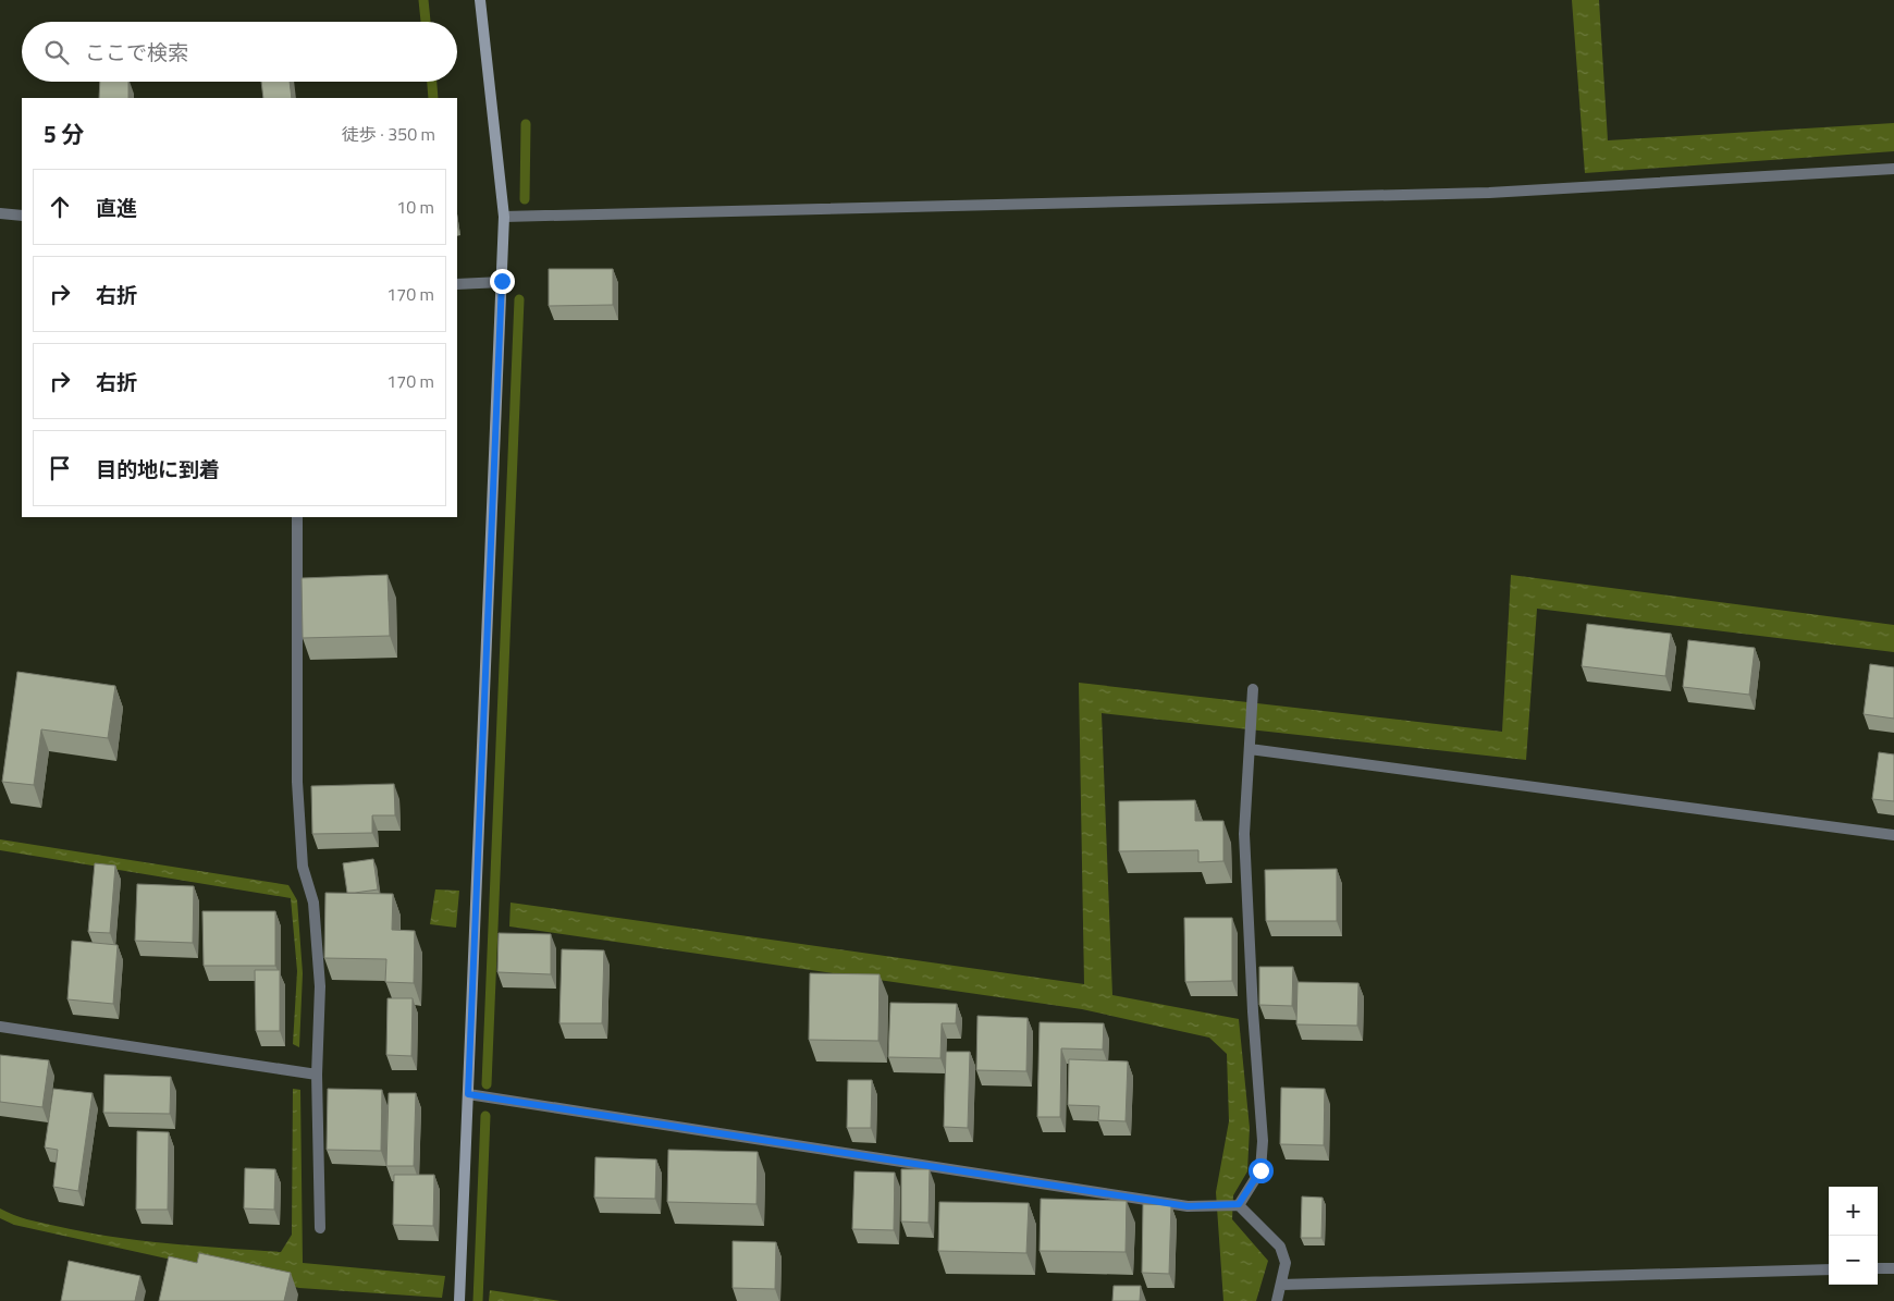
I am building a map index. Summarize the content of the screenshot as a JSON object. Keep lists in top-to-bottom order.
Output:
{
  "page": {
    "search": "ここで検索",
    "heading": ["5 分", "徒歩 · 350 m"],
    "list": [
      ["直進", "10 m"],
      ["右折", "170 m"],
      ["右折", "170 m"],
      "目的地に到着"
    ],
    "map_buttons": ["+", "−"]
  }
}
